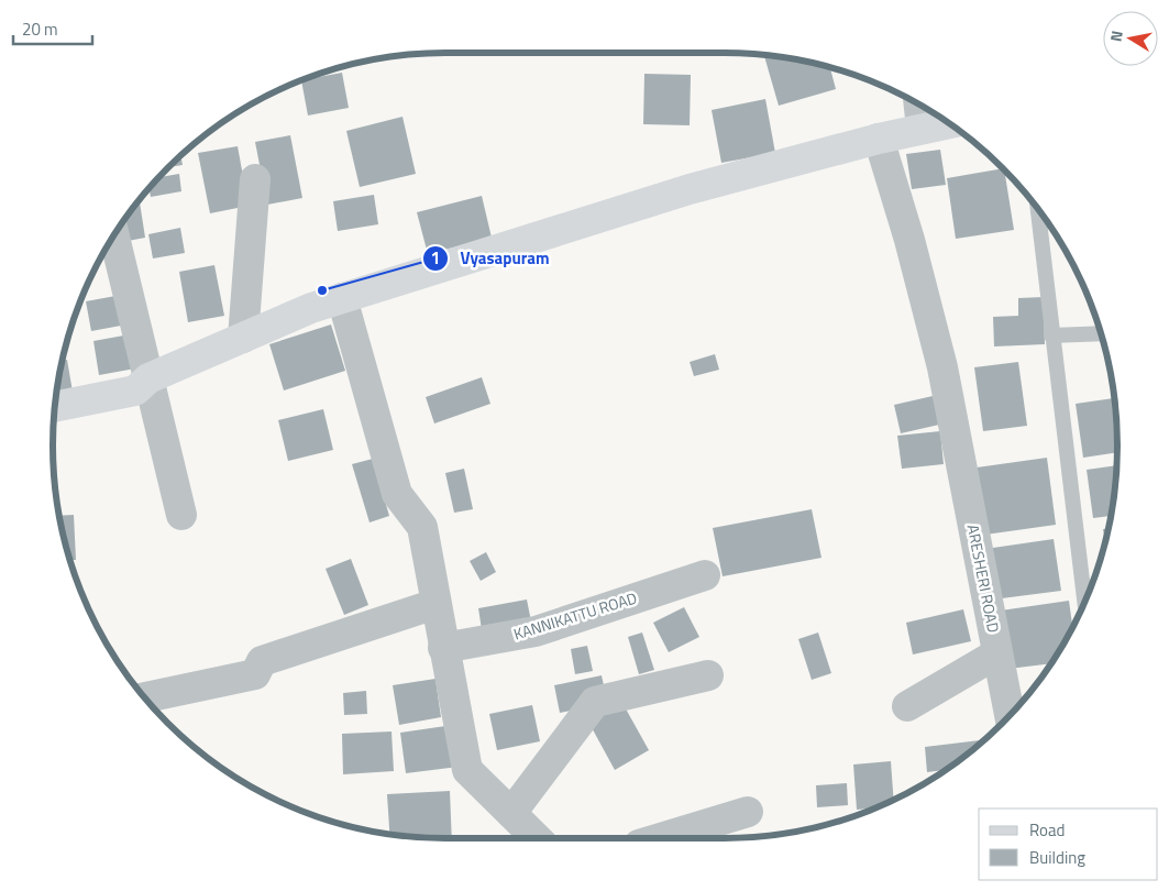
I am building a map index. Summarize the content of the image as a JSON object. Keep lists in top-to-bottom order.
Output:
{
  "streets": {
    "street": ["ARESHERI ROAD", "KANNIKATTU ROAD"]
  },
  "places": ["Vyasapuram"],
  "legend": ["Road", "Building"],
  "scale_bar": "20 m",
  "north": "left"
}
